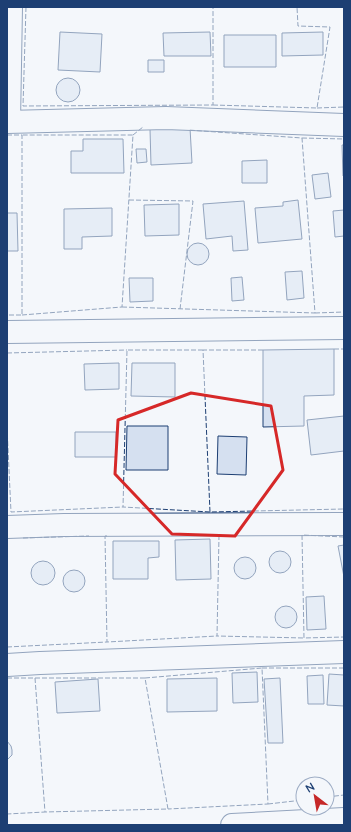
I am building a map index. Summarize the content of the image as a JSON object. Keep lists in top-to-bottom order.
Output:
{
  "north": "top left"
}
